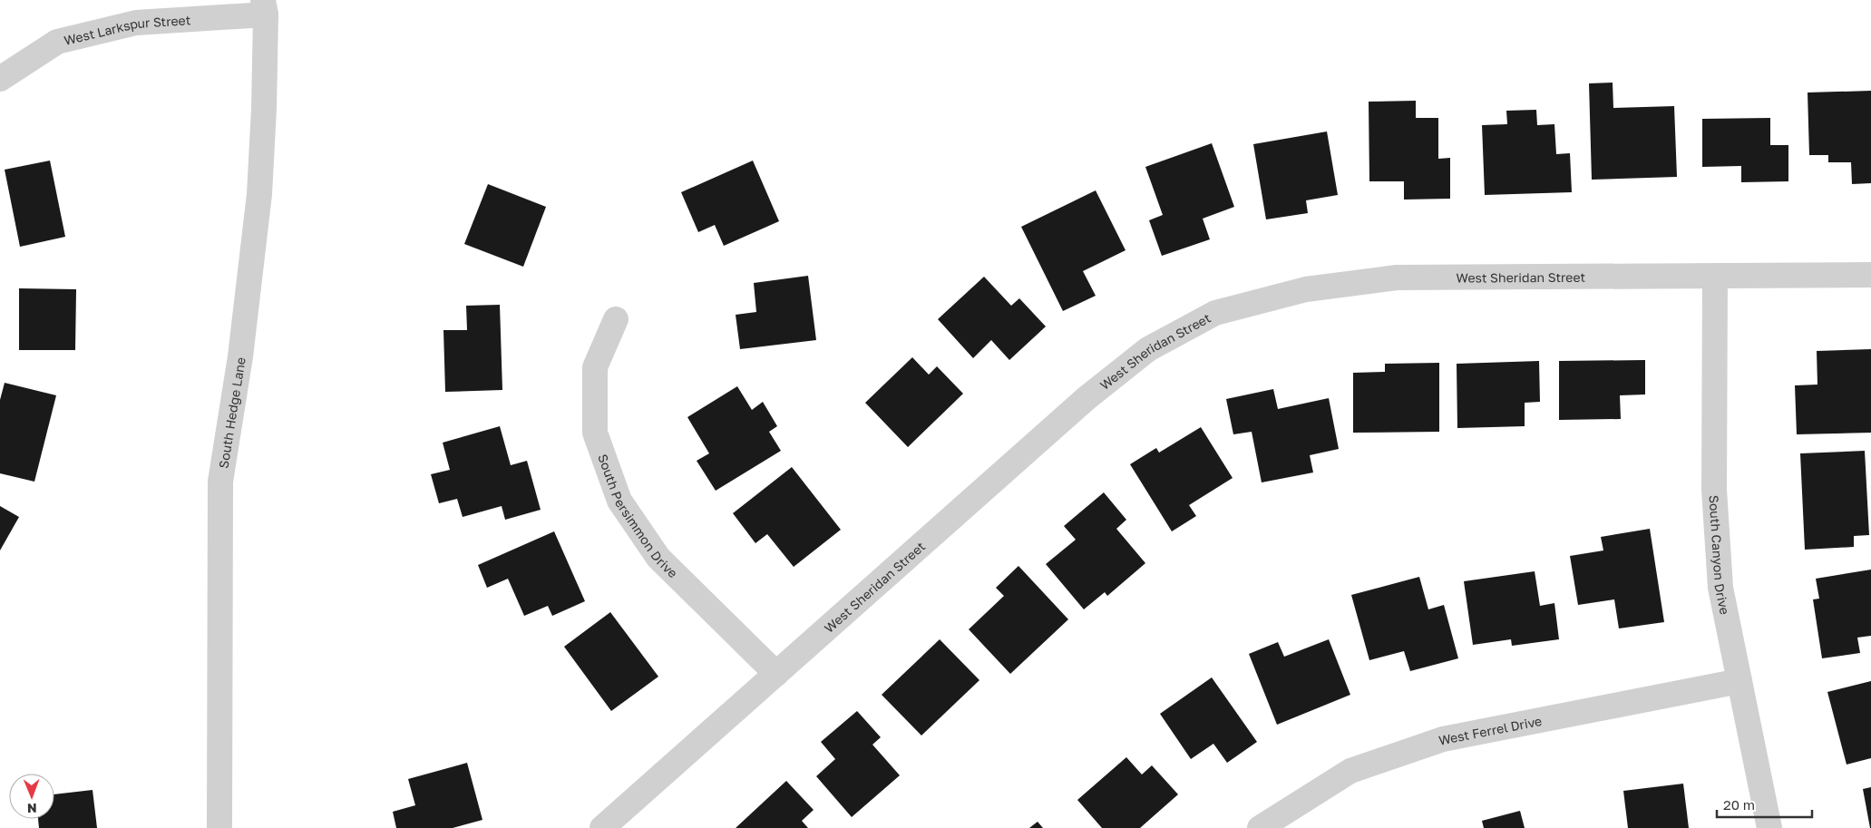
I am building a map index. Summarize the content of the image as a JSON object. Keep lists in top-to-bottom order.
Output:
{
  "streets": {
    "street": [
      "West Larkspur Street",
      "West Sheridan Street",
      "South Hedge Lane",
      "South Persimmon Drive",
      "South Canyon Drive",
      "West Ferrel Drive"
    ]
  },
  "crossings": [
    ["West Larkspur Street", "South Hedge Lane"],
    ["West Sheridan Street", "South Persimmon Drive"],
    ["West Sheridan Street", "South Canyon Drive"],
    ["South Canyon Drive", "West Ferrel Drive"]
  ],
  "scale_bar": "20 m",
  "north": "bottom"
}
